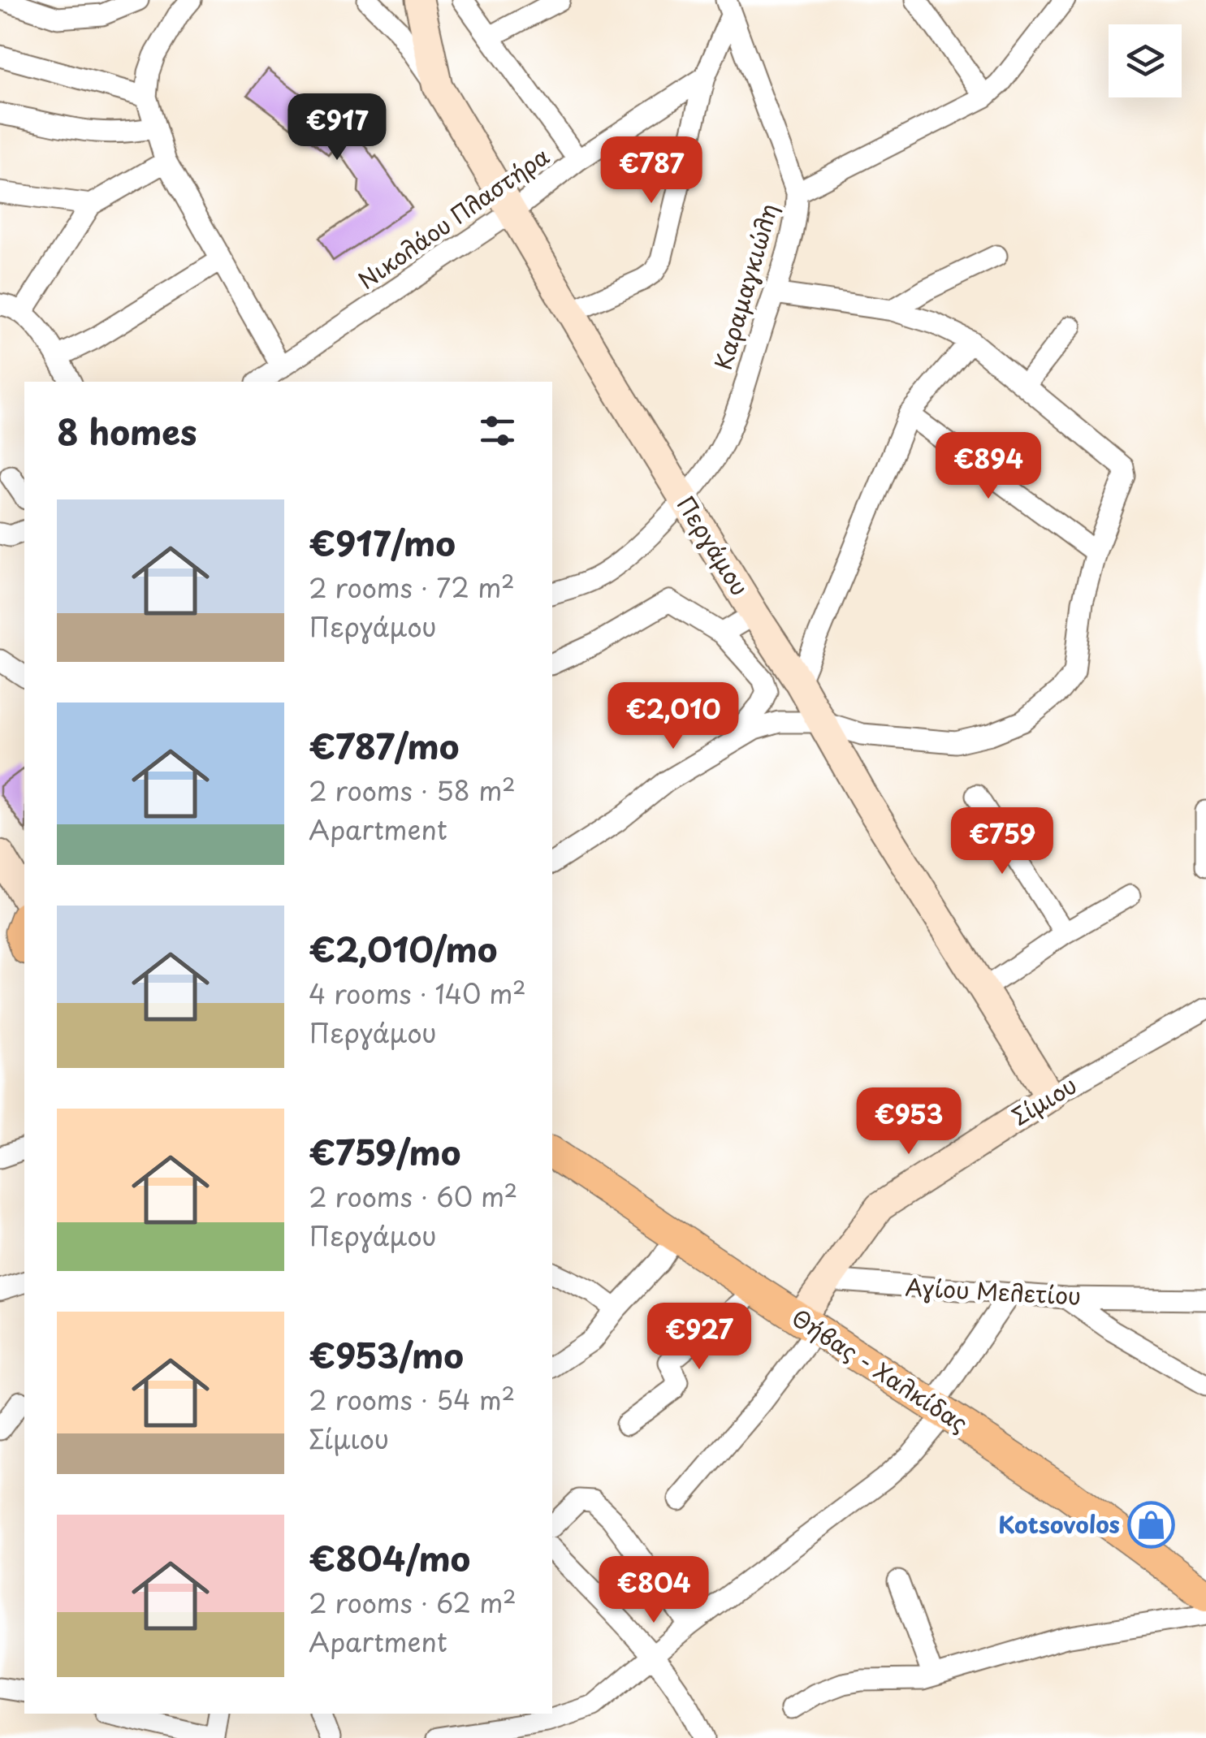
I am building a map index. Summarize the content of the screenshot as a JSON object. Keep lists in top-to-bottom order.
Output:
{
  "streets": {
    "main road": ["Θήβας - Χαλκίδας"],
    "street": [
      "Νικολάου Πλαστήρα",
      "Καραμαγκιώλη",
      "Περγάμου",
      "Σίμιου",
      "Αγίου Μελετίου"
    ]
  },
  "crossings": [
    ["Νικολάου Πλαστήρα", "Περγάμου"],
    ["Καραμαγκιώλη", "Περγάμου"],
    ["Περγάμου", "Σίμιου"],
    ["Σίμιου", "Αγίου Μελετίου"]
  ],
  "places": {
    "shop": ["Kotsovolos"]
  },
  "page": {
    "price": [
      "€917",
      "€787",
      "€894",
      "€2,010",
      "€759",
      "€953",
      "€927",
      "€804"
    ],
    "heading": "8 homes",
    "list": [
      {
        "name": "€917/mo",
        "note": "2 rooms · 72 m² · Περγάμου"
      },
      {
        "name": "€787/mo",
        "note": "2 rooms · 58 m² · Apartment"
      },
      {
        "name": "€2,010/mo",
        "note": "4 rooms · 140 m² · Περγάμου"
      },
      {
        "name": "€759/mo",
        "note": "2 rooms · 60 m² · Περγάμου"
      },
      {
        "name": "€953/mo",
        "note": "2 rooms · 54 m² · Σίμιου"
      },
      {
        "name": "€804/mo",
        "note": "2 rooms · 62 m² · Apartment"
      }
    ]
  }
}
